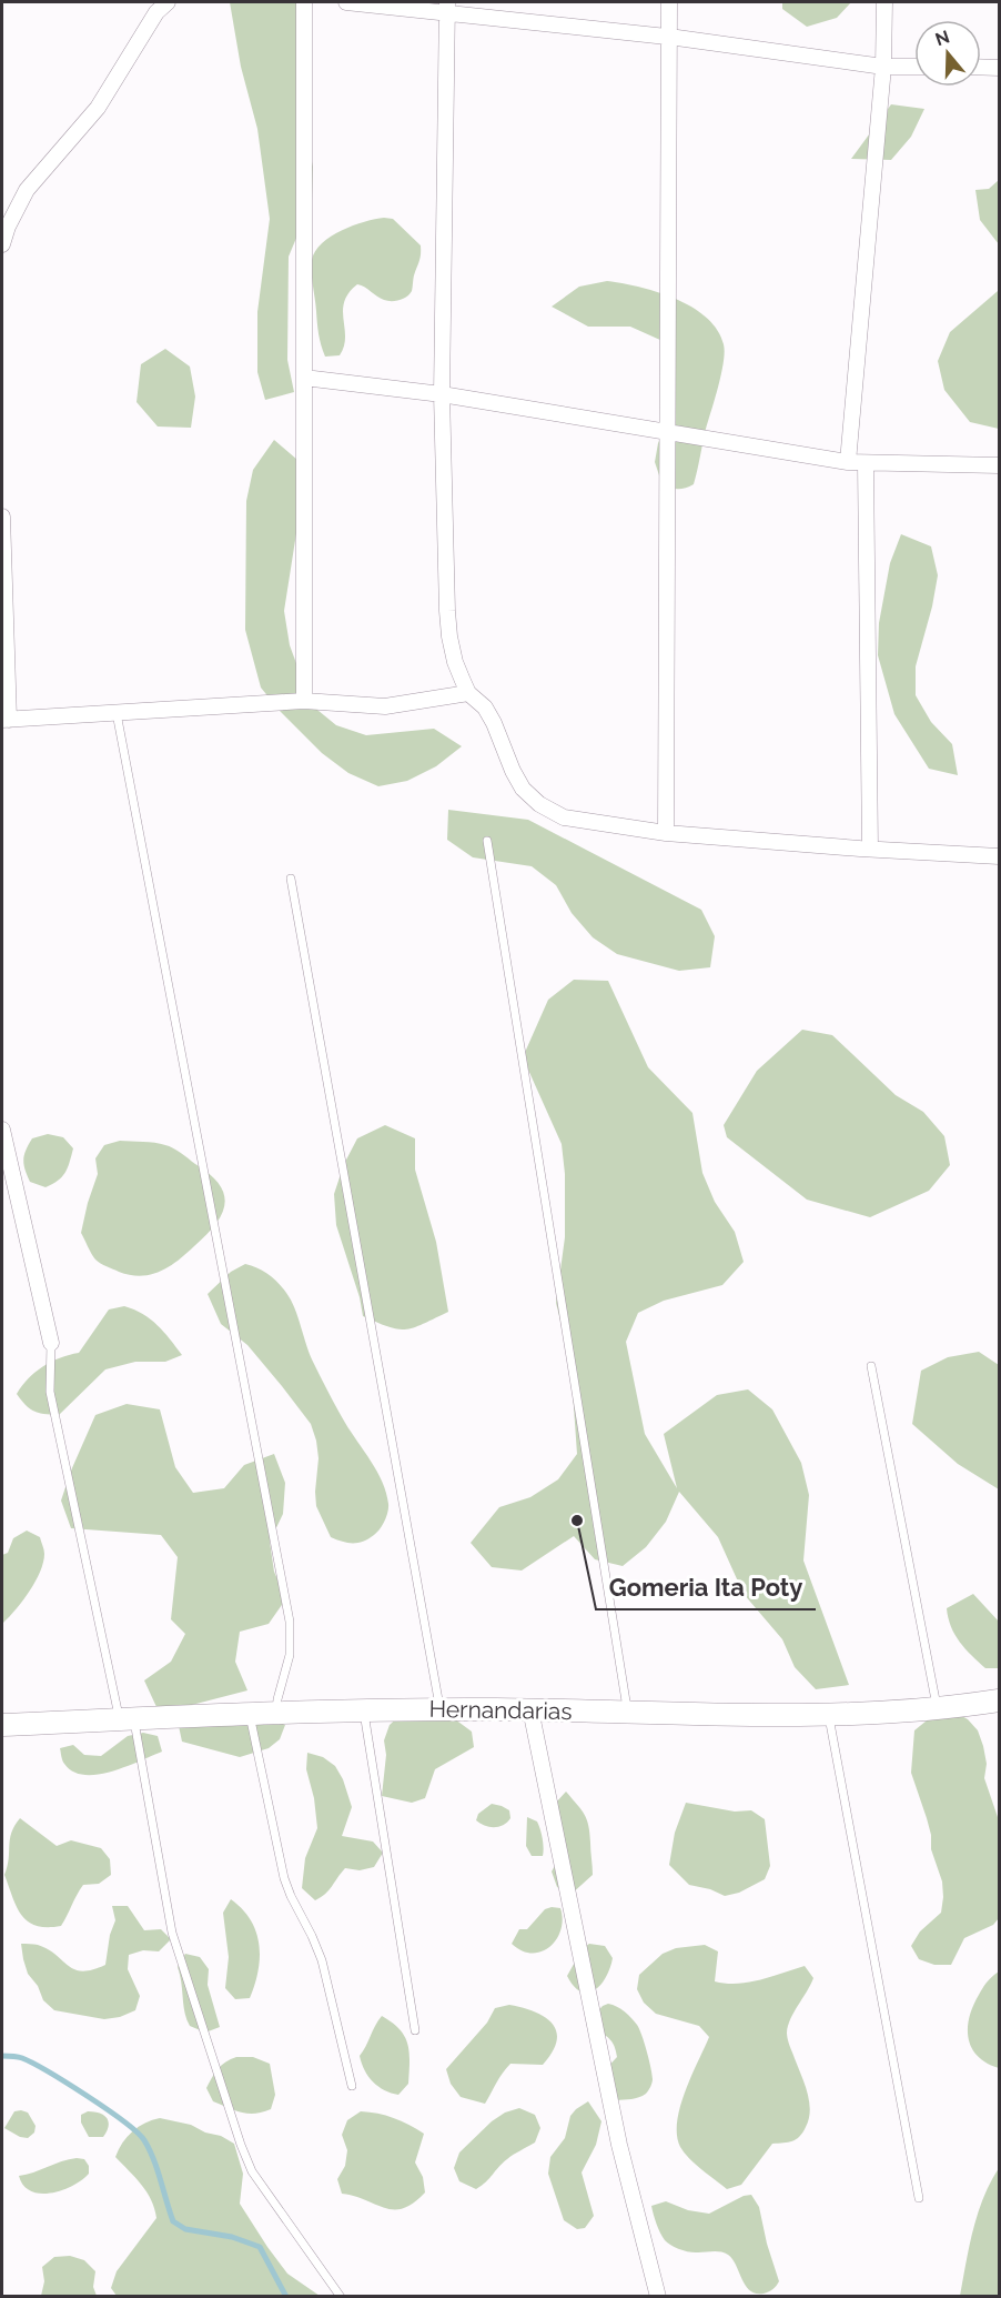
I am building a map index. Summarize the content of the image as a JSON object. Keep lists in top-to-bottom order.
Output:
{
  "streets": {
    "street": ["Hernandarias"]
  },
  "places": ["Gomeria Ita Poty"],
  "north": "top"
}
